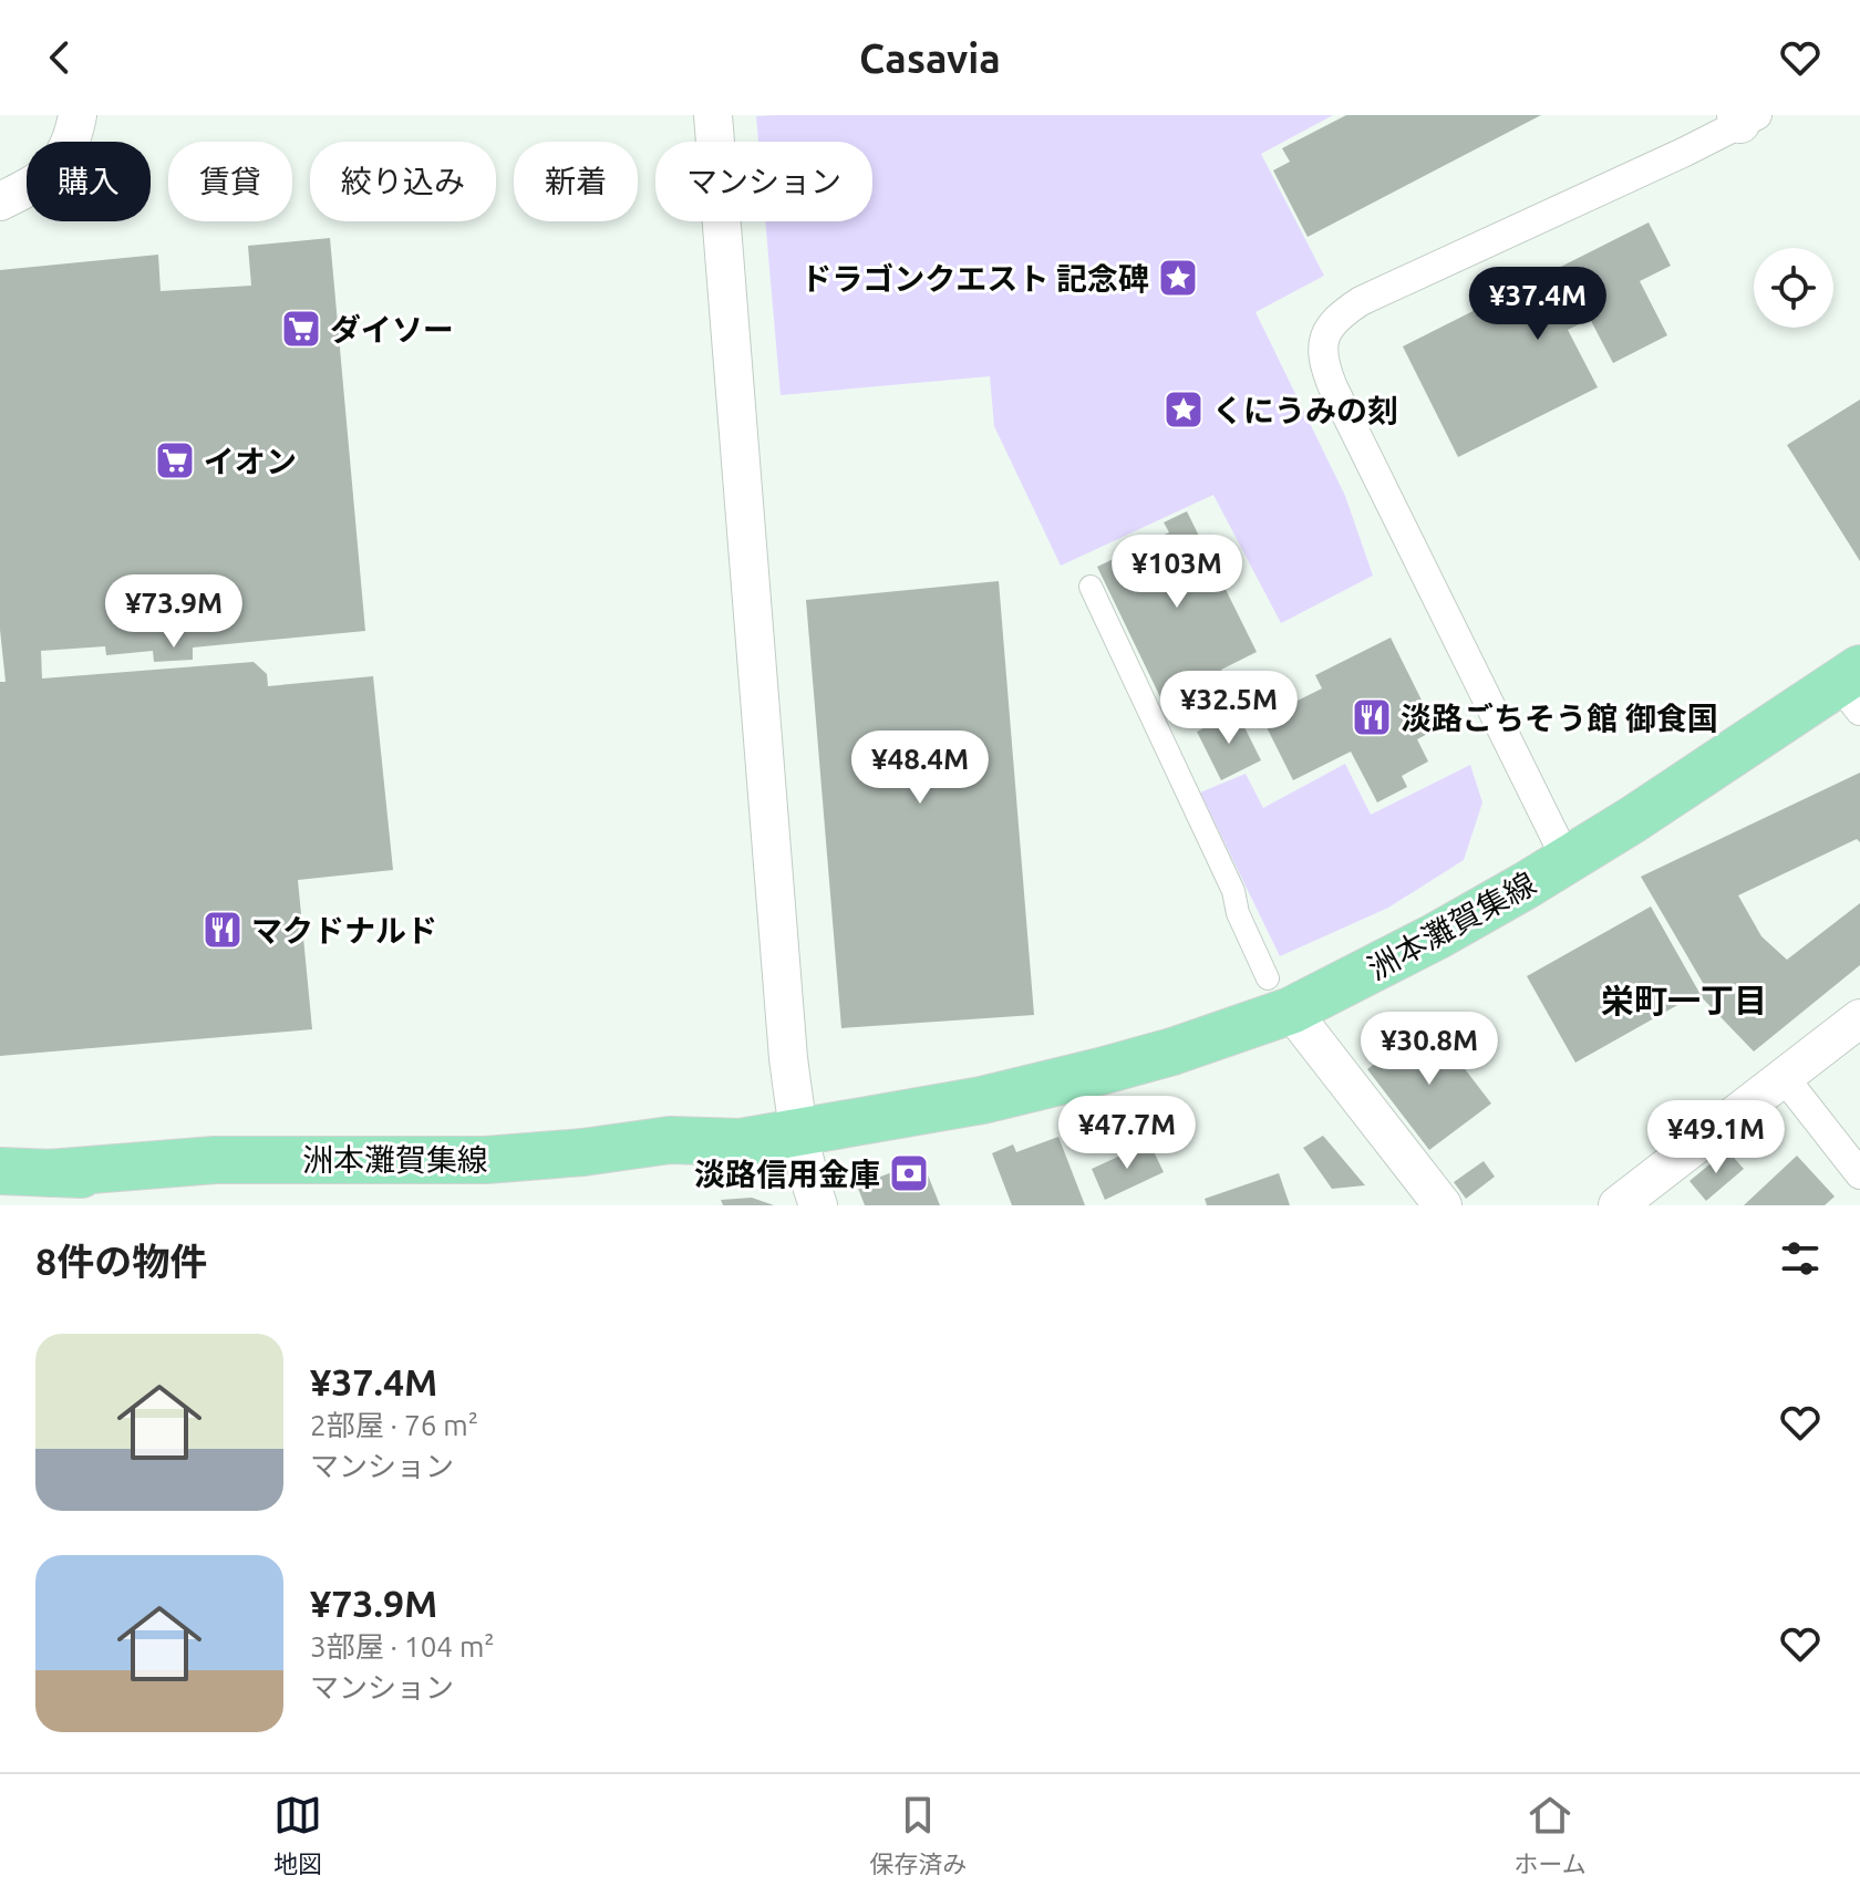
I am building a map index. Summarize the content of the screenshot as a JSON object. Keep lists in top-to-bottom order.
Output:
{
  "streets": {
    "main road": ["洲本灘賀集線"]
  },
  "districts": ["栄町一丁目"],
  "places": {
    "place": ["ドラゴンクエスト 記念碑", "くにうみの刻"],
    "supermarket": ["ダイソー", "イオン"],
    "restaurant": ["淡路ごちそう館 御食国", "マクドナルド"],
    "bank": ["淡路信用金庫"]
  },
  "page": {
    "header": "Casavia",
    "chip": [
      "購入",
      "賃貸",
      "絞り込み",
      "新着",
      "マンション"
    ],
    "price": [
      "¥37.4M",
      "¥103M",
      "¥73.9M",
      "¥32.5M",
      "¥48.4M",
      "¥30.8M",
      "¥47.7M",
      "¥49.1M"
    ],
    "heading": "8件の物件",
    "list": [
      {
        "name": "¥37.4M",
        "note": "2部屋 · 76 m² · マンション"
      },
      {
        "name": "¥73.9M",
        "note": "3部屋 · 104 m² · マンション"
      }
    ],
    "tabs": ["地図", "保存済み", "ホーム"]
  }
}
